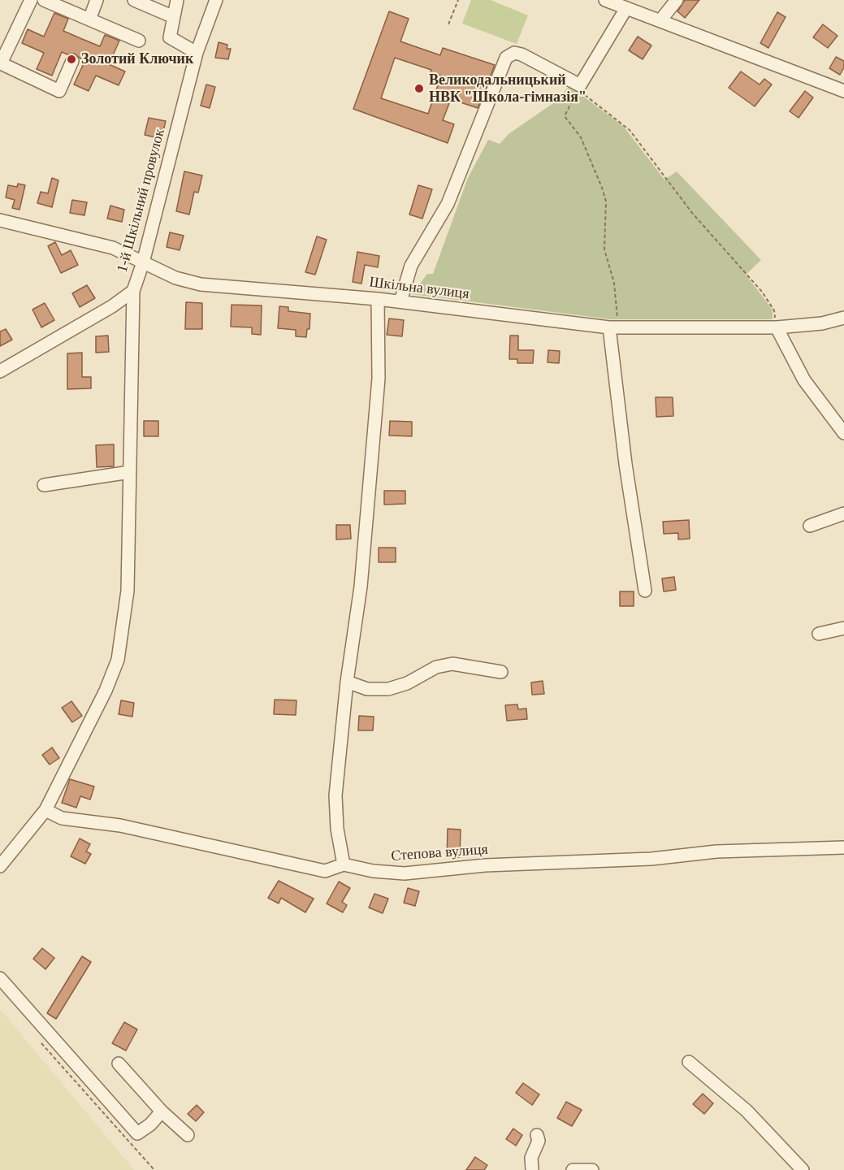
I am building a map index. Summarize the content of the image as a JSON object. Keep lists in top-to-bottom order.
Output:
{
  "streets": {
    "street": ["1-й Шкільний провулок", "Шкільна вулиця", "Степова вулиця"]
  },
  "crossings": [
    ["1-й Шкільний провулок", "Шкільна вулиця"]
  ],
  "places": ["Золотий Ключик", "Великодальницький НВК \"Школа-гімназія\""]
}
